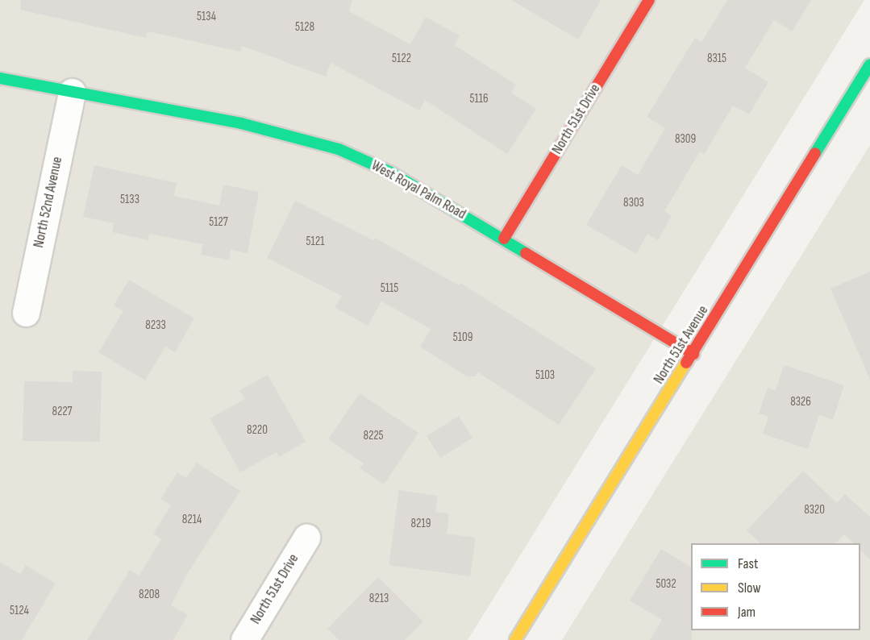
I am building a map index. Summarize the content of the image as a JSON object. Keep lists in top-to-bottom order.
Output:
{
  "streets": {
    "street": [
      "North 51st Drive",
      "West Royal Palm Road",
      "North 52nd Avenue",
      "North 51st Avenue"
    ]
  },
  "crossings": [
    ["North 51st Drive", "West Royal Palm Road"],
    ["West Royal Palm Road", "North 52nd Avenue"],
    ["West Royal Palm Road", "North 51st Avenue"]
  ],
  "house_numbers": [
    "5134",
    "5128",
    "5122",
    "8315",
    "5116",
    "8309",
    "5133",
    "8303",
    "5127",
    "5121",
    "5115",
    "8233",
    "5109",
    "5103",
    "8326",
    "8227",
    "8220",
    "8225",
    "8320",
    "8214",
    "8219",
    "5032",
    "8208",
    "8213",
    "5124"
  ],
  "legend": ["Fast", "Slow", "Jam"]
}
